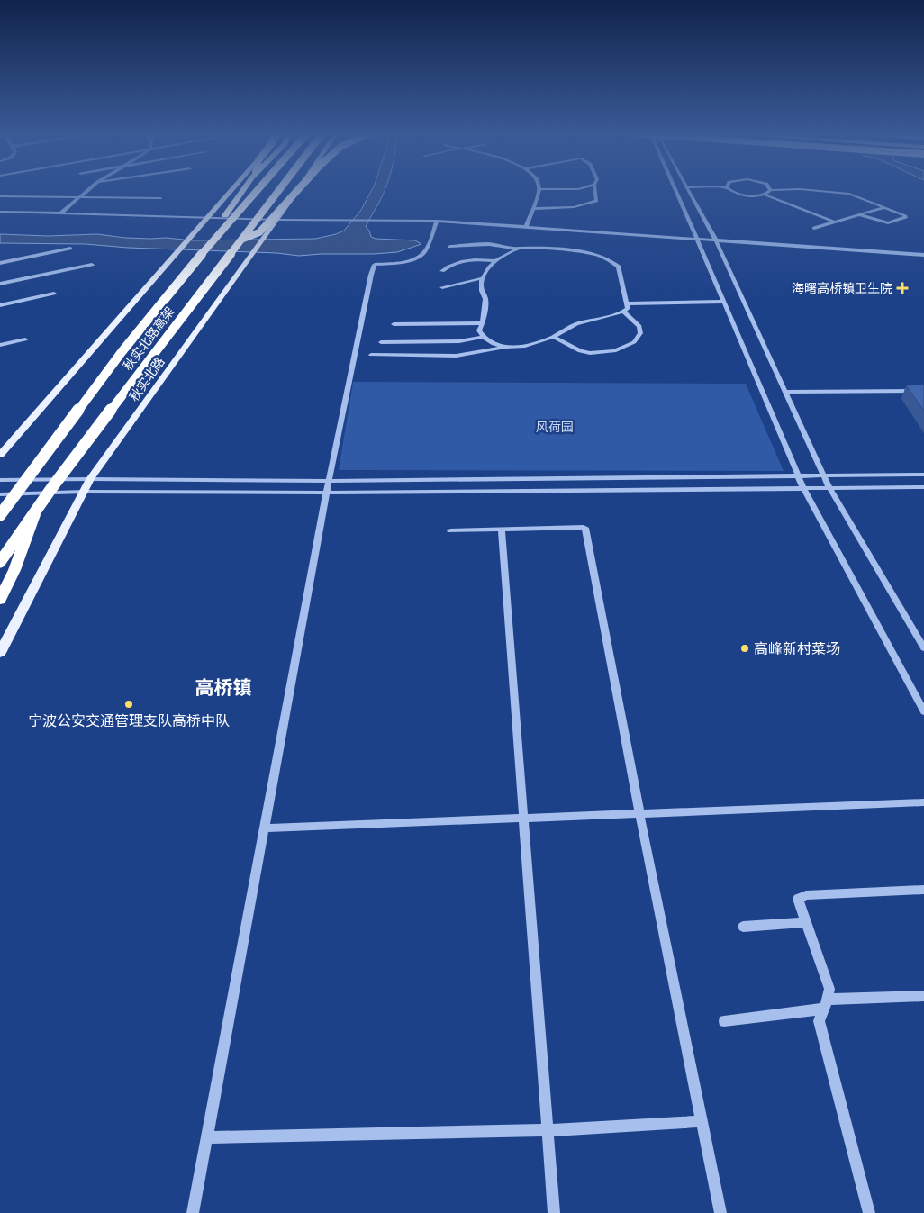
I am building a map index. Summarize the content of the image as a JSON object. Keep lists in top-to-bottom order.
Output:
{
  "streets": {
    "highway": ["秋实北路高架"],
    "main road": ["秋实北路"]
  },
  "districts": ["高桥镇"],
  "parks": ["风荷园"],
  "places": {
    "health": ["海曙高桥镇卫生院"],
    "other": ["高峰新村菜场", "宁波公安交通管理支队高桥中队"]
  }
}
